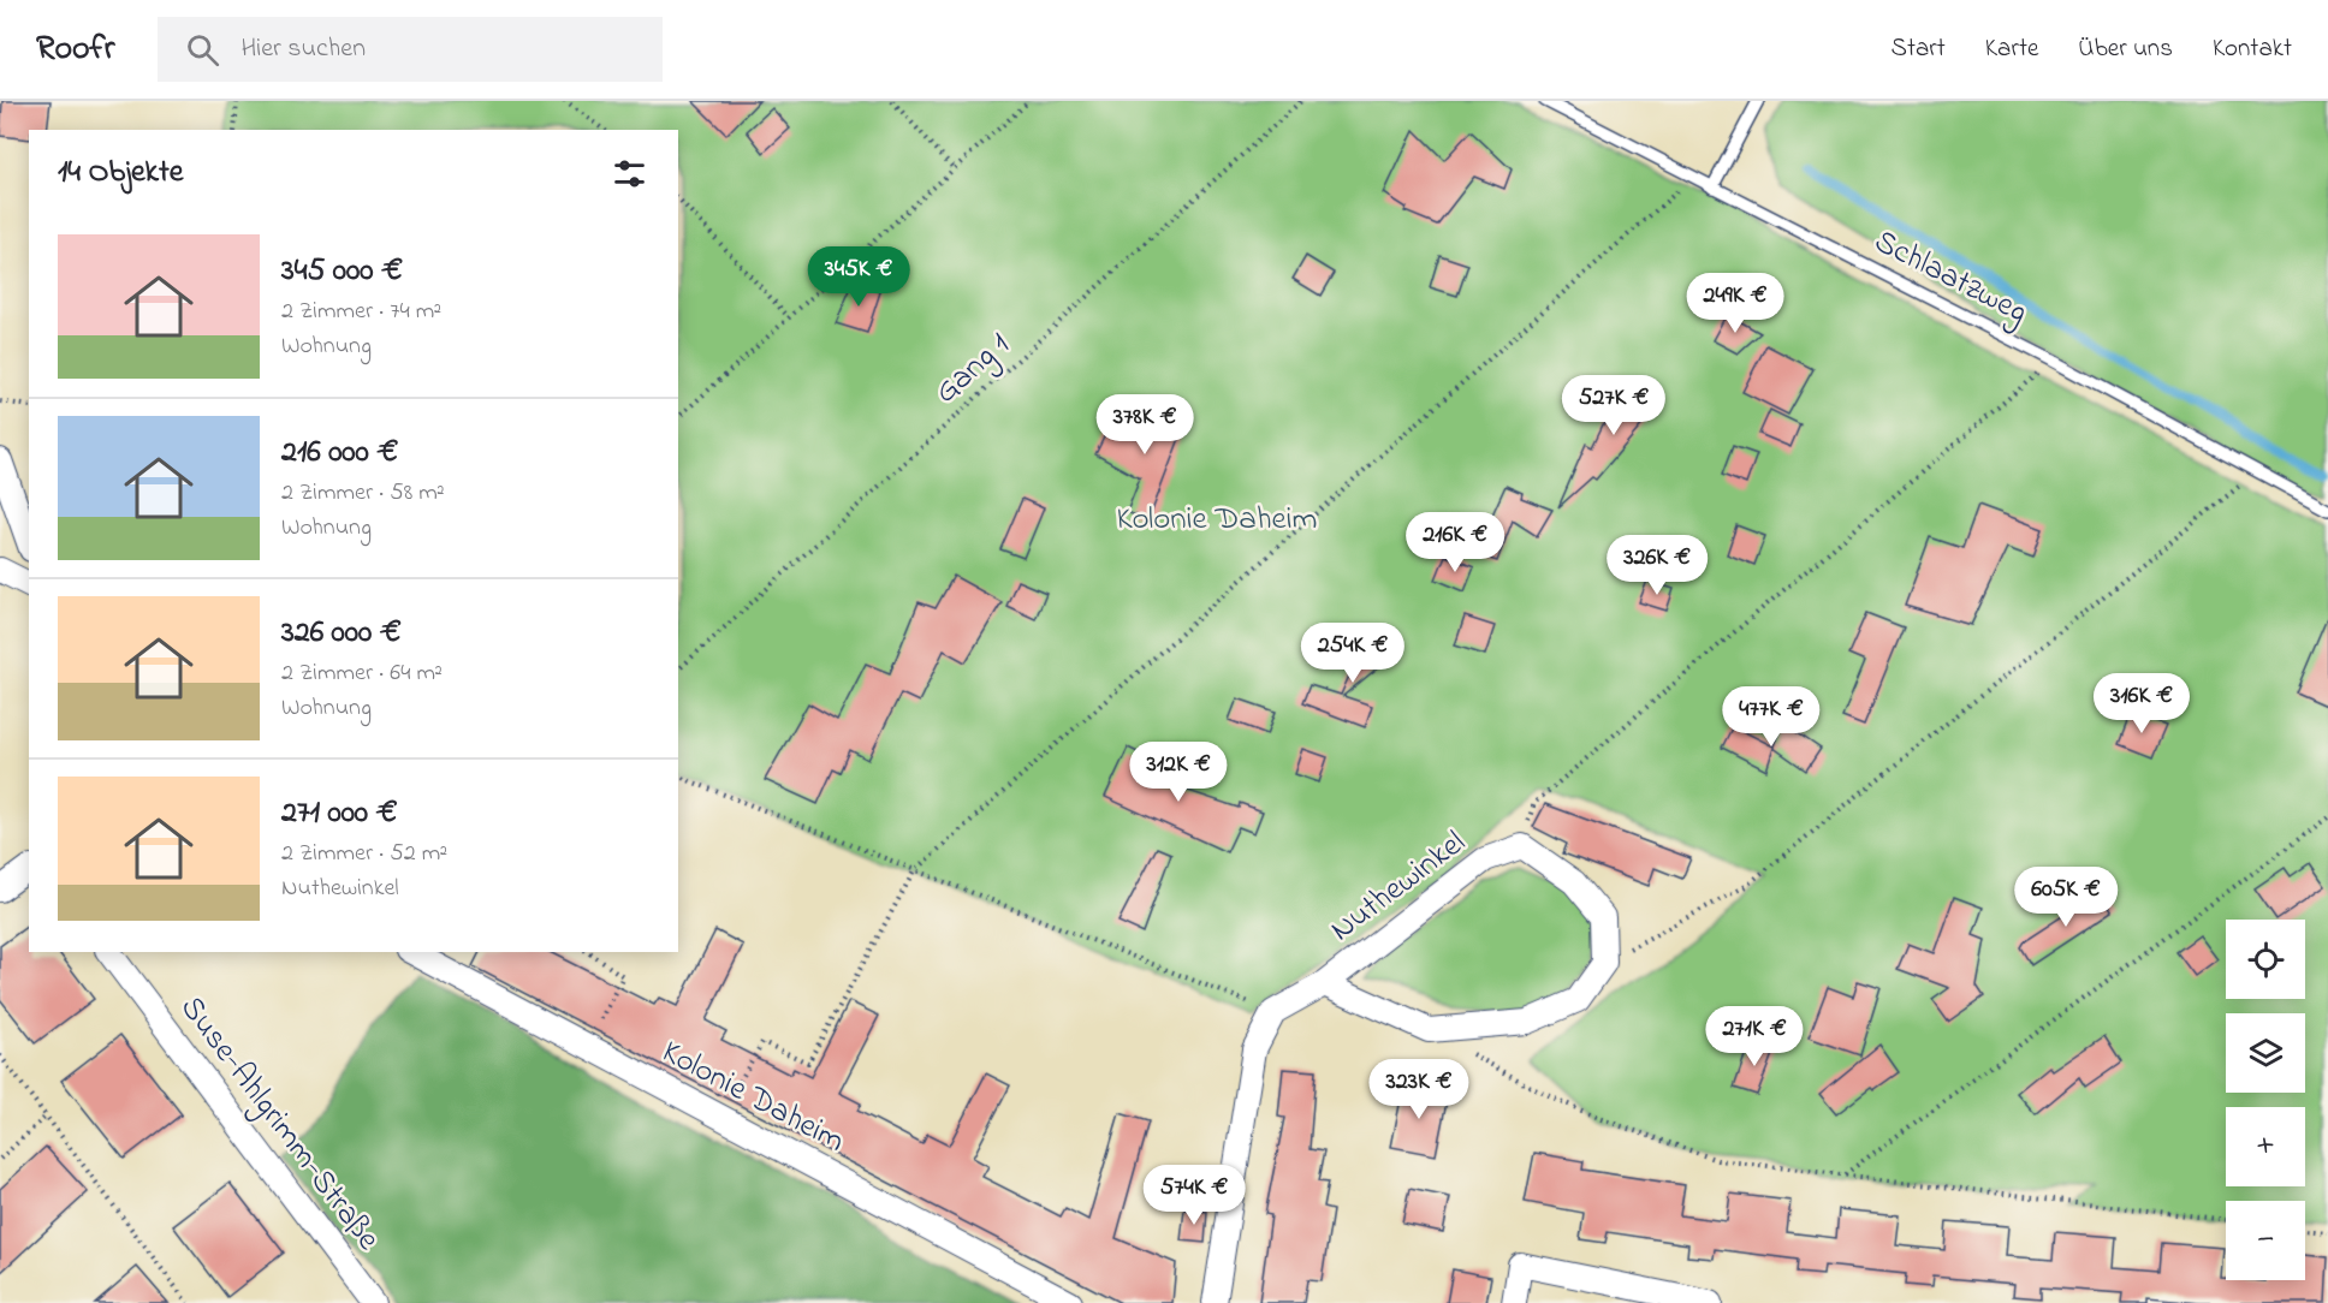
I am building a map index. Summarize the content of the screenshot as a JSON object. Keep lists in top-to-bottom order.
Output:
{
  "streets": {
    "street": ["Nuthewinkel", "Kolonie Daheim", "Suse-Ahlgrimm-Straße"],
    "lane": ["Schlaatzweg"],
    "path": ["Gang 1"]
  },
  "parks": ["Kolonie Daheim"],
  "page": {
    "header": "Roofr",
    "search": "Hier suchen",
    "nav": [
      "Start",
      "Karte",
      "Über uns",
      "Kontakt"
    ],
    "heading": "14 Objekte",
    "list": [
      {
        "name": "345 000 €",
        "note": "2 Zimmer · 74 m² · Wohnung"
      },
      {
        "name": "216 000 €",
        "note": "2 Zimmer · 58 m² · Wohnung"
      },
      {
        "name": "326 000 €",
        "note": "2 Zimmer · 64 m² · Wohnung"
      },
      {
        "name": "271 000 €",
        "note": "2 Zimmer · 52 m² · Nuthewinkel"
      }
    ],
    "price": [
      "345K €",
      "249K €",
      "527K €",
      "378K €",
      "216K €",
      "326K €",
      "254K €",
      "316K €",
      "477K €",
      "312K €",
      "605K €",
      "271K €",
      "323K €",
      "574K €"
    ],
    "map_buttons": ["+", "−"]
  }
}
